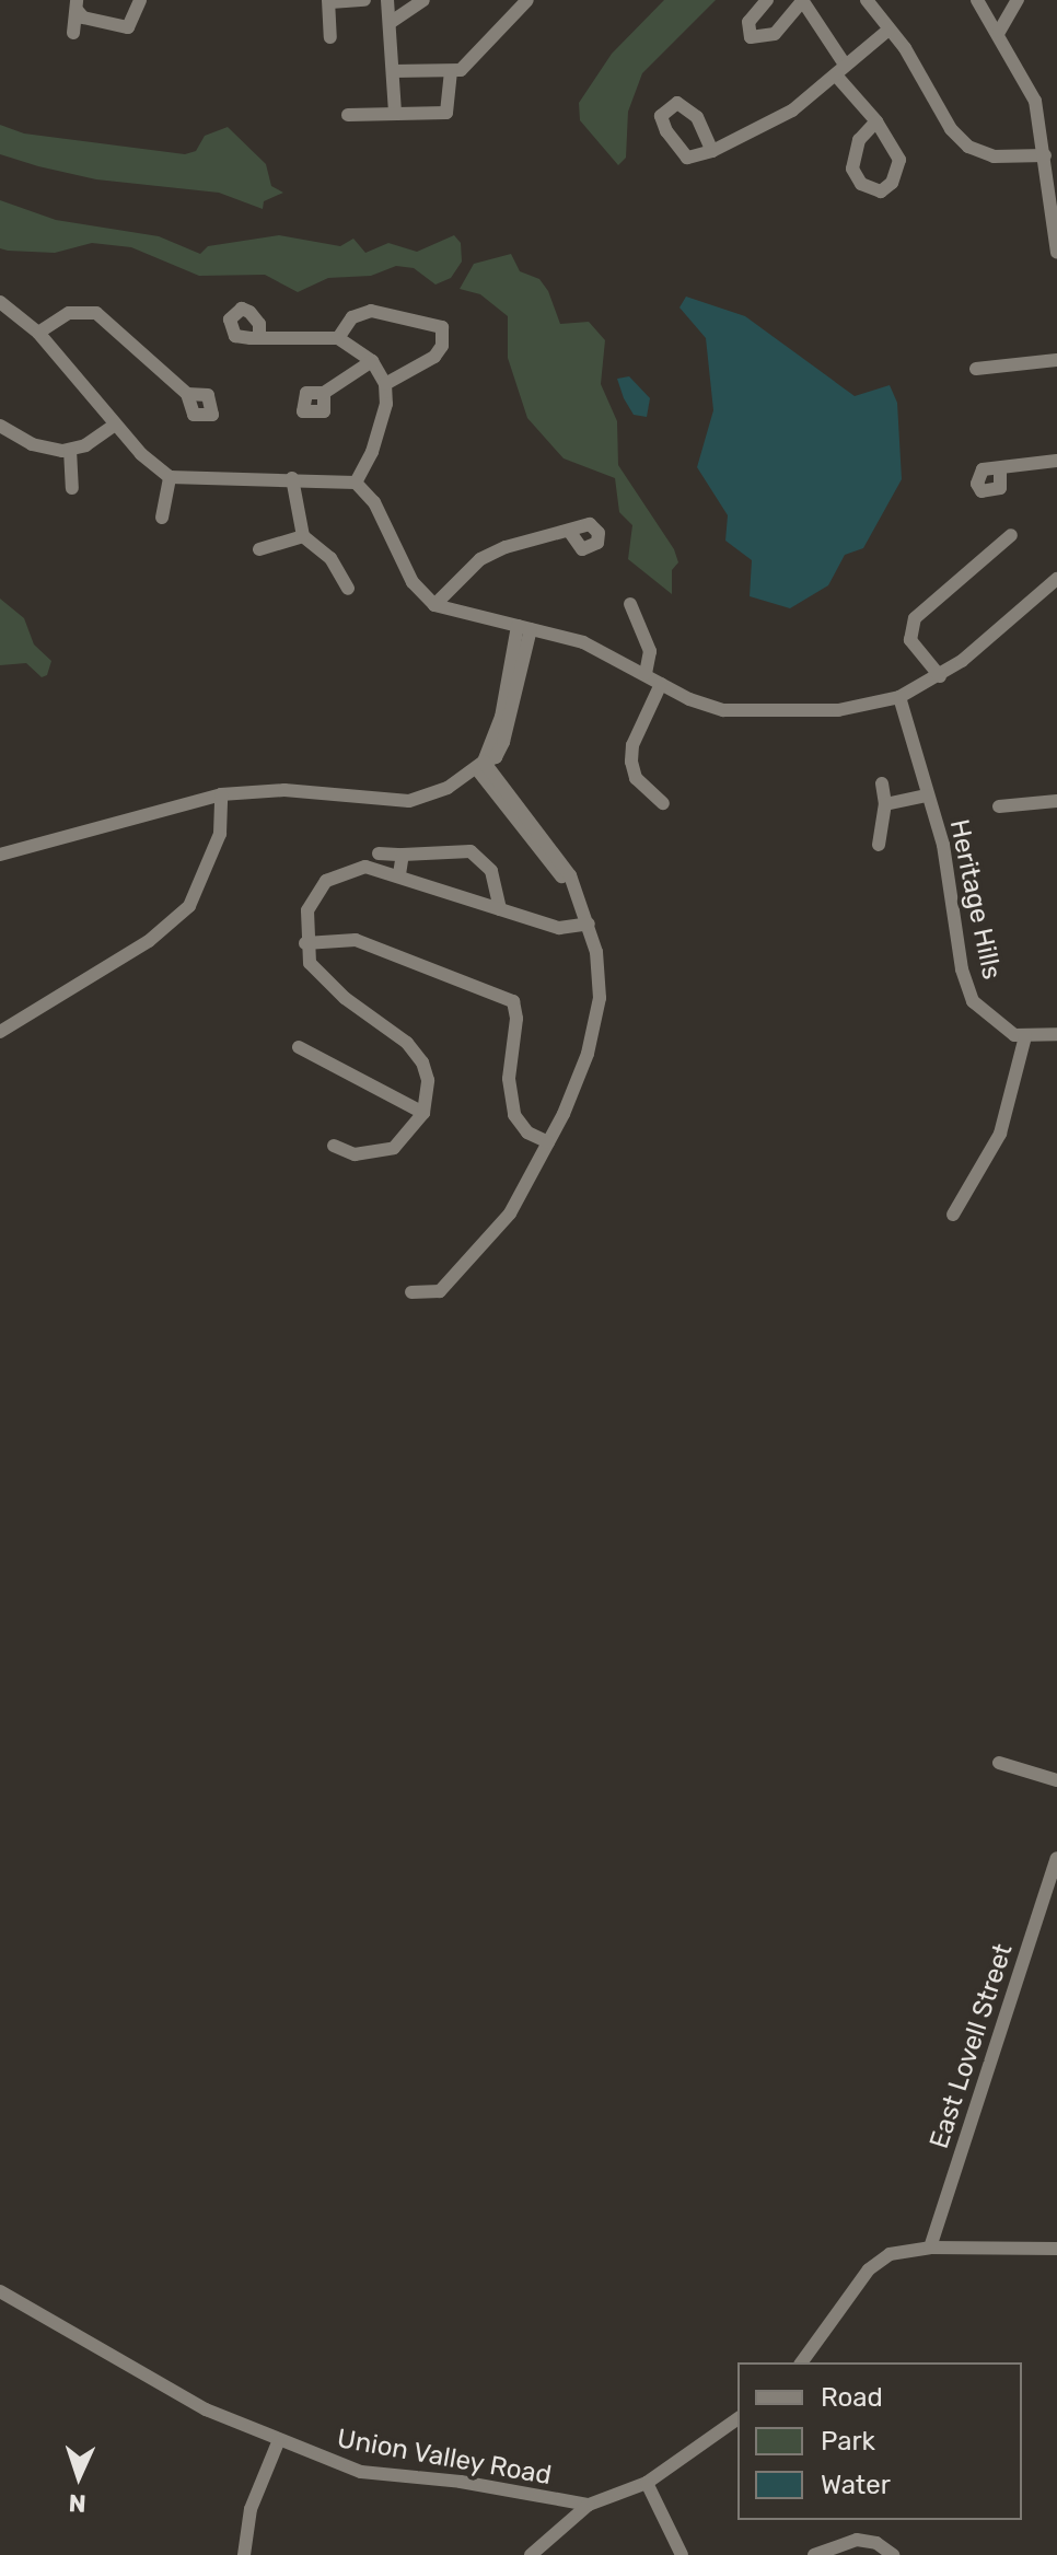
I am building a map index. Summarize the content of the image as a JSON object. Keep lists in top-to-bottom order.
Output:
{
  "streets": {
    "street": ["Heritage Hills", "East Lovell Street", "Union Valley Road"]
  },
  "legend": ["Road", "Park", "Water"],
  "north": "bottom"
}
